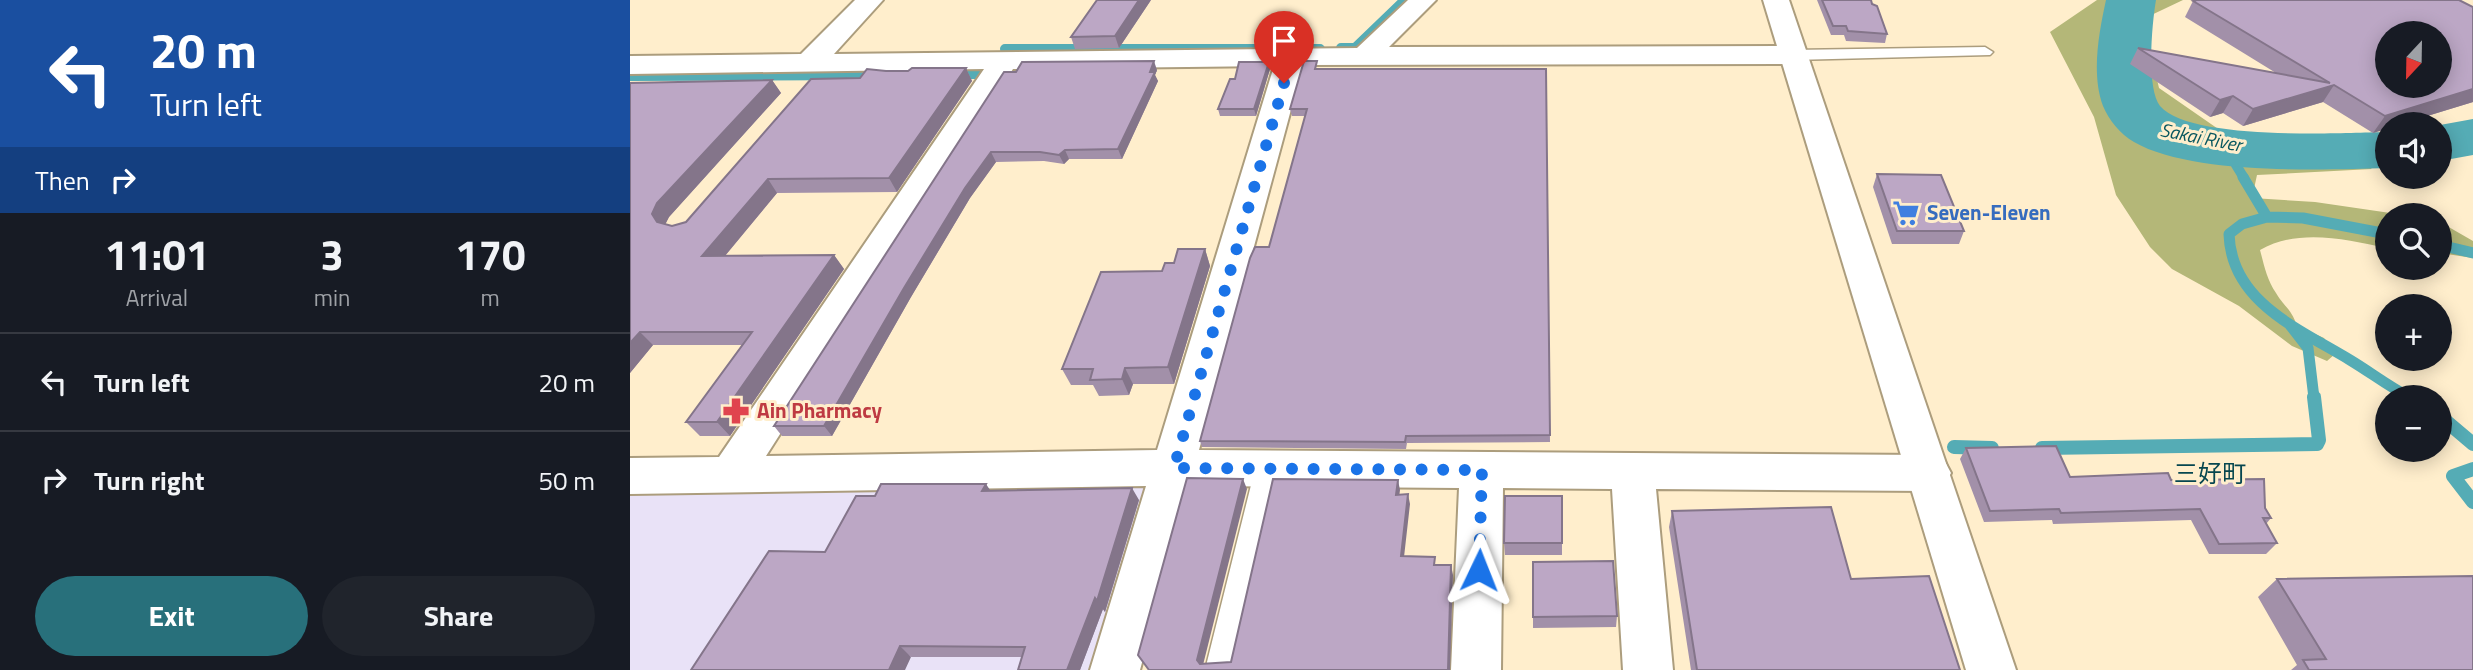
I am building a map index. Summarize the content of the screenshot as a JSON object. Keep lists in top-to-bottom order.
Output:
{
  "districts": ["三好町"],
  "water": ["Sakai River"],
  "places": {
    "supermarket": ["Seven-Eleven"],
    "pharmacy": ["Ain Pharmacy"]
  },
  "north": "bottom",
  "page": {
    "turn": ["20 m", "Turn left"],
    "map_buttons": ["+", "−"],
    "then": "Then",
    "eta": [
      "11:01",
      "Arrival",
      "3",
      "min",
      "170",
      "m"
    ],
    "list": [
      {
        "name": "Turn left",
        "value": "20 m"
      },
      {
        "name": "Turn right",
        "value": "50 m"
      }
    ],
    "buttons": ["Exit", "Share"]
  }
}
